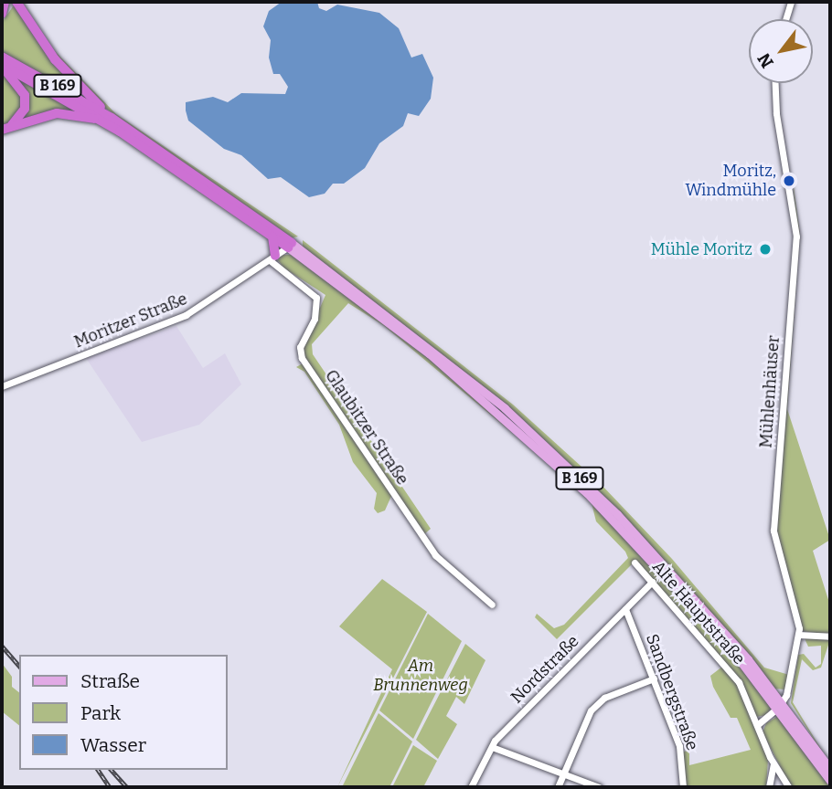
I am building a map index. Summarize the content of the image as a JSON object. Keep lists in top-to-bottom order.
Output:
{
  "streets": {
    "highway": ["B 169"],
    "street": [
      "Moritzer Straße",
      "Mühlenhäuser",
      "Glaubitzer Straße",
      "Alte Hauptstraße",
      "Nordstraße",
      "Sandbergstraße"
    ]
  },
  "crossings": [
    ["B 169", "Moritzer Straße"],
    ["B 169", "Mühlenhäuser"],
    ["Moritzer Straße", "Glaubitzer Straße"],
    ["Alte Hauptstraße", "Nordstraße"],
    ["Nordstraße", "Sandbergstraße"]
  ],
  "parks": ["Am Brunnenweg"],
  "places": ["Moritz, Windmühle", "Mühle Moritz"],
  "legend": ["Straße", "Park", "Wasser"],
  "north": "bottom left"
}
